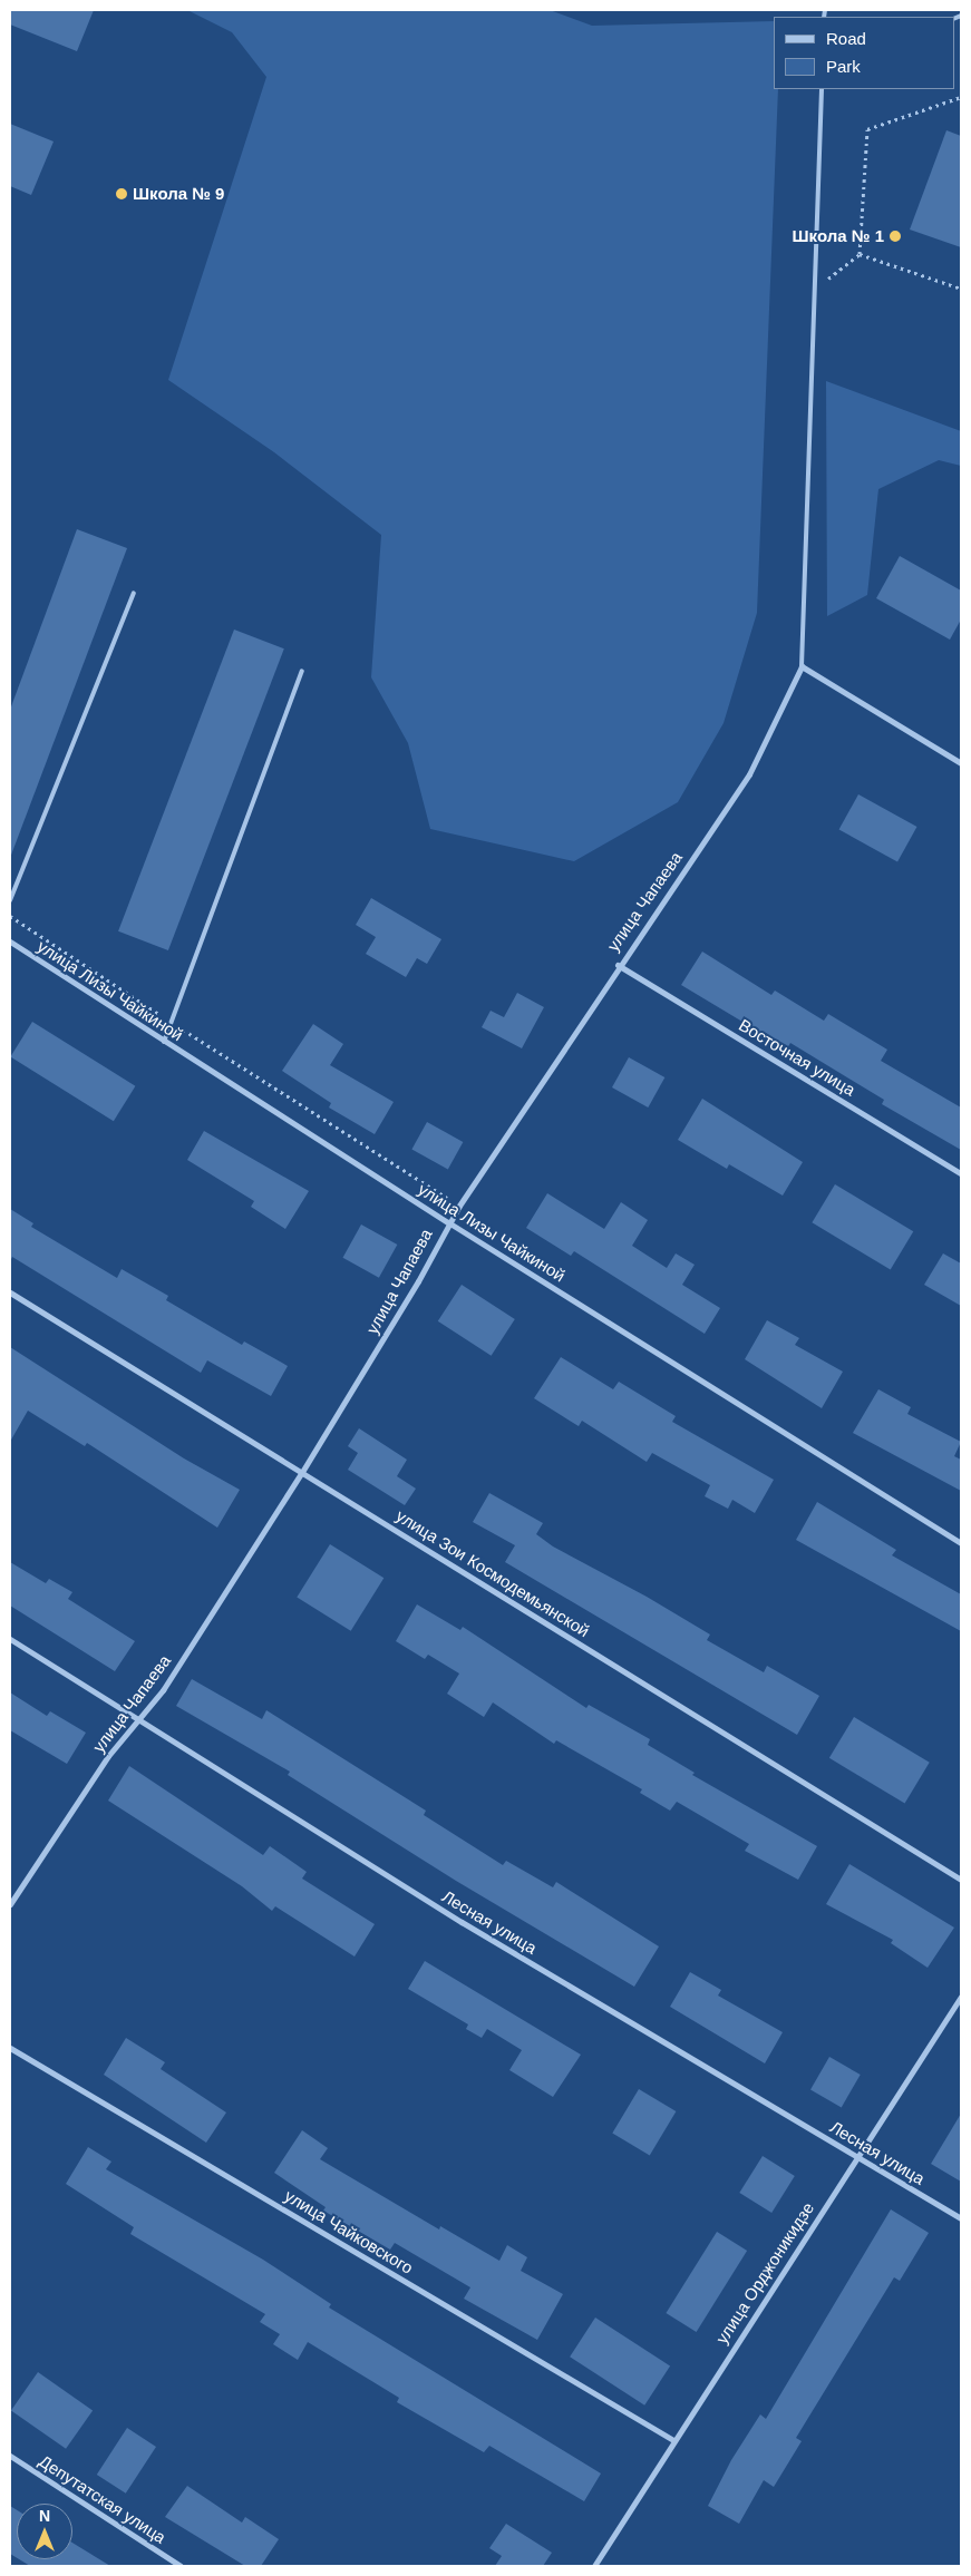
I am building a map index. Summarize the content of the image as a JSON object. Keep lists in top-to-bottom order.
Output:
{
  "streets": {
    "street": [
      "улица Чапаева",
      "улица Лизы Чайкиной",
      "Восточная улица",
      "улица Зои Космодемьянской",
      "Лесная улица",
      "улица Чайковского",
      "улица Орджоникидзе",
      "Депутатская улица"
    ]
  },
  "crossings": [
    ["улица Чапаева", "улица Лизы Чайкиной"],
    ["улица Чапаева", "Восточная улица"],
    ["улица Чапаева", "улица Зои Космодемьянской"],
    ["улица Чапаева", "Лесная улица"],
    ["Лесная улица", "улица Орджоникидзе"],
    ["улица Чайковского", "улица Орджоникидзе"]
  ],
  "places": ["Школа № 9", "Школа № 1"],
  "legend": ["Road", "Park"],
  "north": "top"
}
